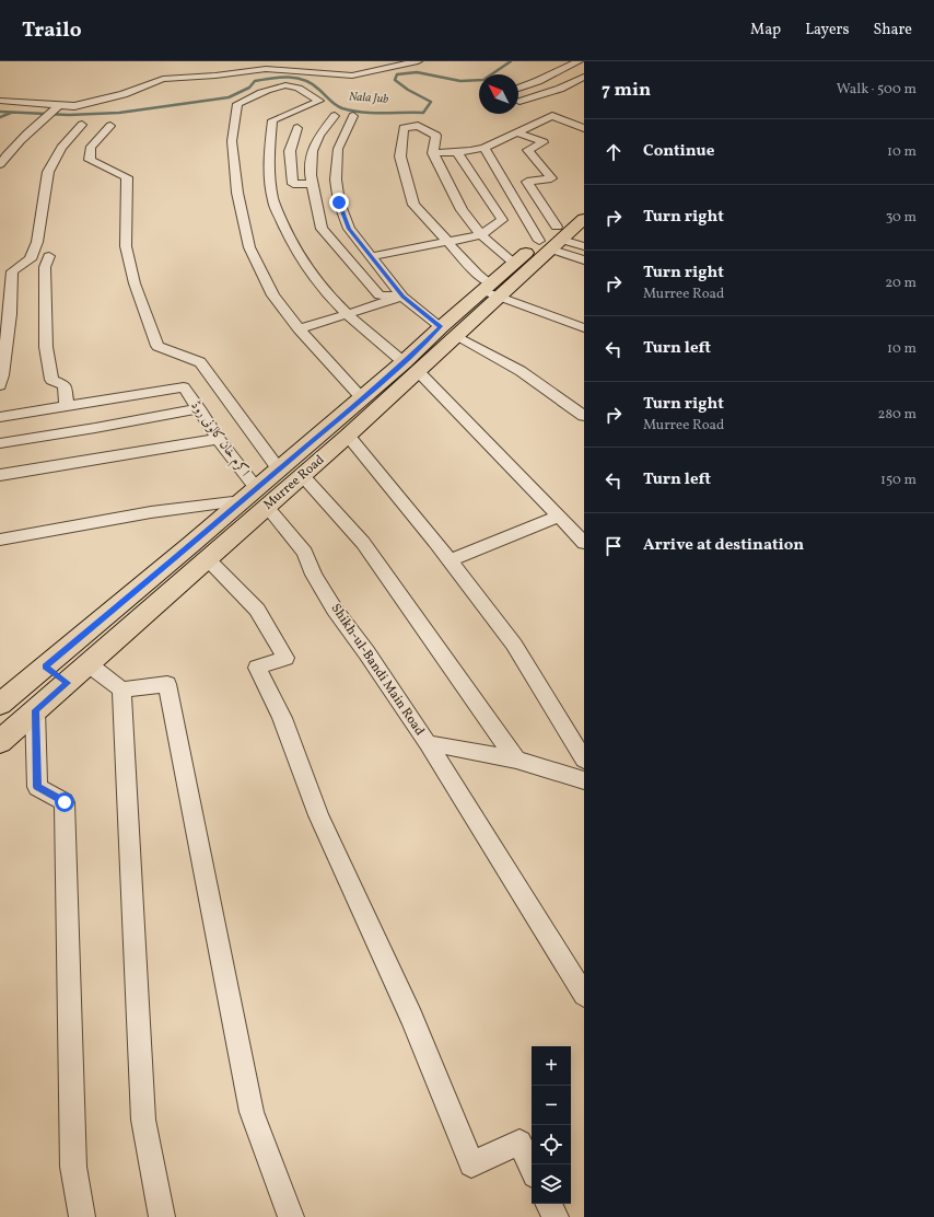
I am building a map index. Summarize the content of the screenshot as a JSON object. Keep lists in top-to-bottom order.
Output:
{
  "streets": {
    "main road": ["Murree Road"],
    "street": ["اکرم خان کالونی روڈ", "Shikh-ul-Bandi Main Road"]
  },
  "crossings": [
    ["اکرم خان کالونی روڈ", "Murree Road"],
    ["اکرم خان کالونی روڈ", "Shikh-ul-Bandi Main Road"],
    ["Murree Road", "Shikh-ul-Bandi Main Road"]
  ],
  "water": ["Nala Jub"],
  "north": "top left",
  "page": {
    "header": "Trailo",
    "nav": ["Map", "Layers", "Share"],
    "heading": ["7 min", "Walk · 500 m"],
    "list": [
      ["Continue", "10 m"],
      ["Turn right", "30 m"],
      ["Turn right", "Murree Road", "20 m"],
      ["Turn left", "10 m"],
      ["Turn right", "Murree Road", "280 m"],
      ["Turn left", "150 m"],
      "Arrive at destination"
    ],
    "map_buttons": ["+", "−"]
  }
}
